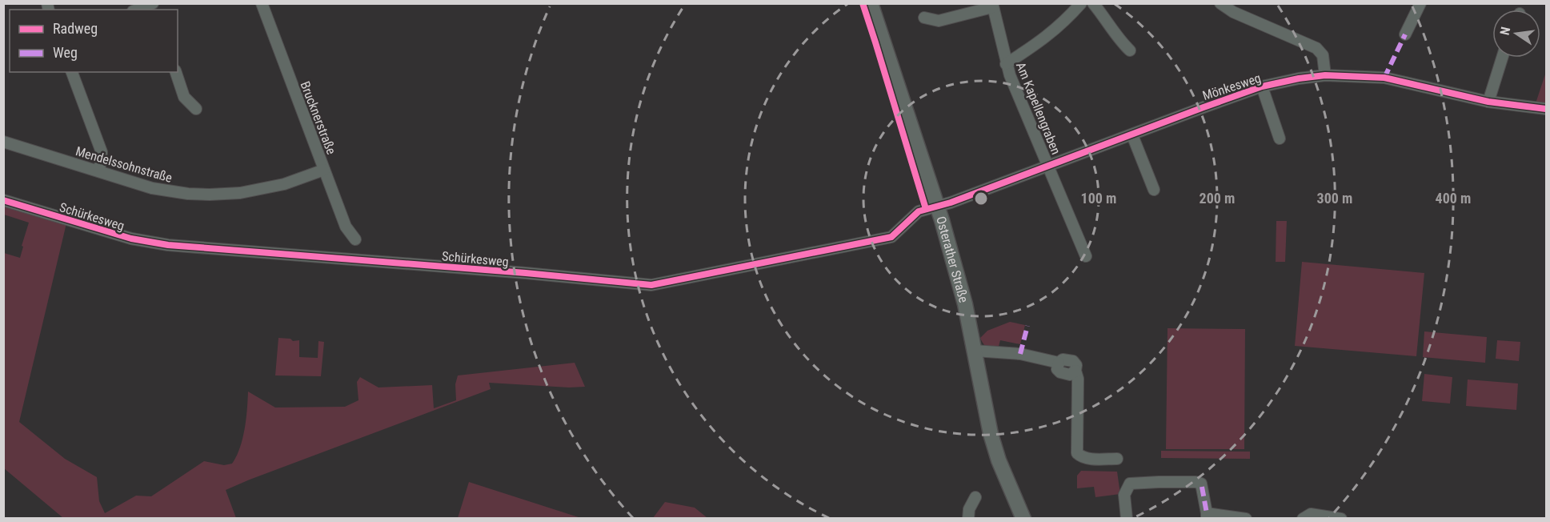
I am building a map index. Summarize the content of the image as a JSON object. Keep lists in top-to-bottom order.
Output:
{
  "streets": {
    "main road": ["Osterather Straße"],
    "street": [
      "Mönkesweg",
      "Am Kapellengraben",
      "Brucknerstraße",
      "Mendelssohnstraße",
      "Schürkesweg"
    ]
  },
  "crossings": [
    ["Mönkesweg", "Am Kapellengraben"],
    ["Mönkesweg", "Schürkesweg"],
    ["Mönkesweg", "Osterather Straße"],
    ["Brucknerstraße", "Mendelssohnstraße"],
    ["Schürkesweg", "Osterather Straße"]
  ],
  "legend": ["Radweg", "Weg"],
  "north": "left",
  "rings": [
    "100 m",
    "200 m",
    "300 m",
    "400 m"
  ]
}
